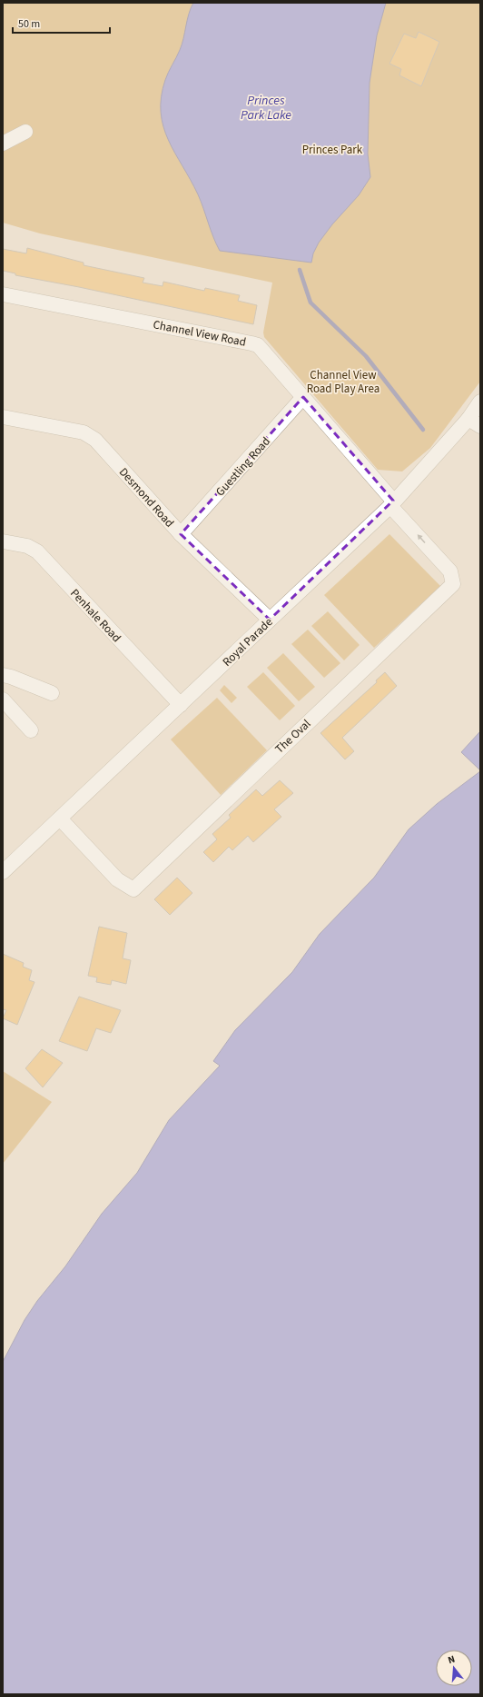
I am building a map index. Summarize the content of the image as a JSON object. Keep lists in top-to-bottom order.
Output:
{
  "streets": {
    "street": [
      "Channel View Road",
      "Guestling Road",
      "Desmond Road",
      "Penhale Road",
      "Royal Parade",
      "The Oval"
    ]
  },
  "crossings": [
    ["Channel View Road", "Guestling Road"],
    ["Channel View Road", "Royal Parade"],
    ["Channel View Road", "The Oval"],
    ["Guestling Road", "Desmond Road"],
    ["Desmond Road", "Royal Parade"],
    ["Penhale Road", "Royal Parade"],
    ["Royal Parade", "The Oval"]
  ],
  "water": ["Princes Park Lake"],
  "parks": ["Princes Park", "Channel View Road Play Area"],
  "scale_bar": "50 m",
  "north": "top"
}
